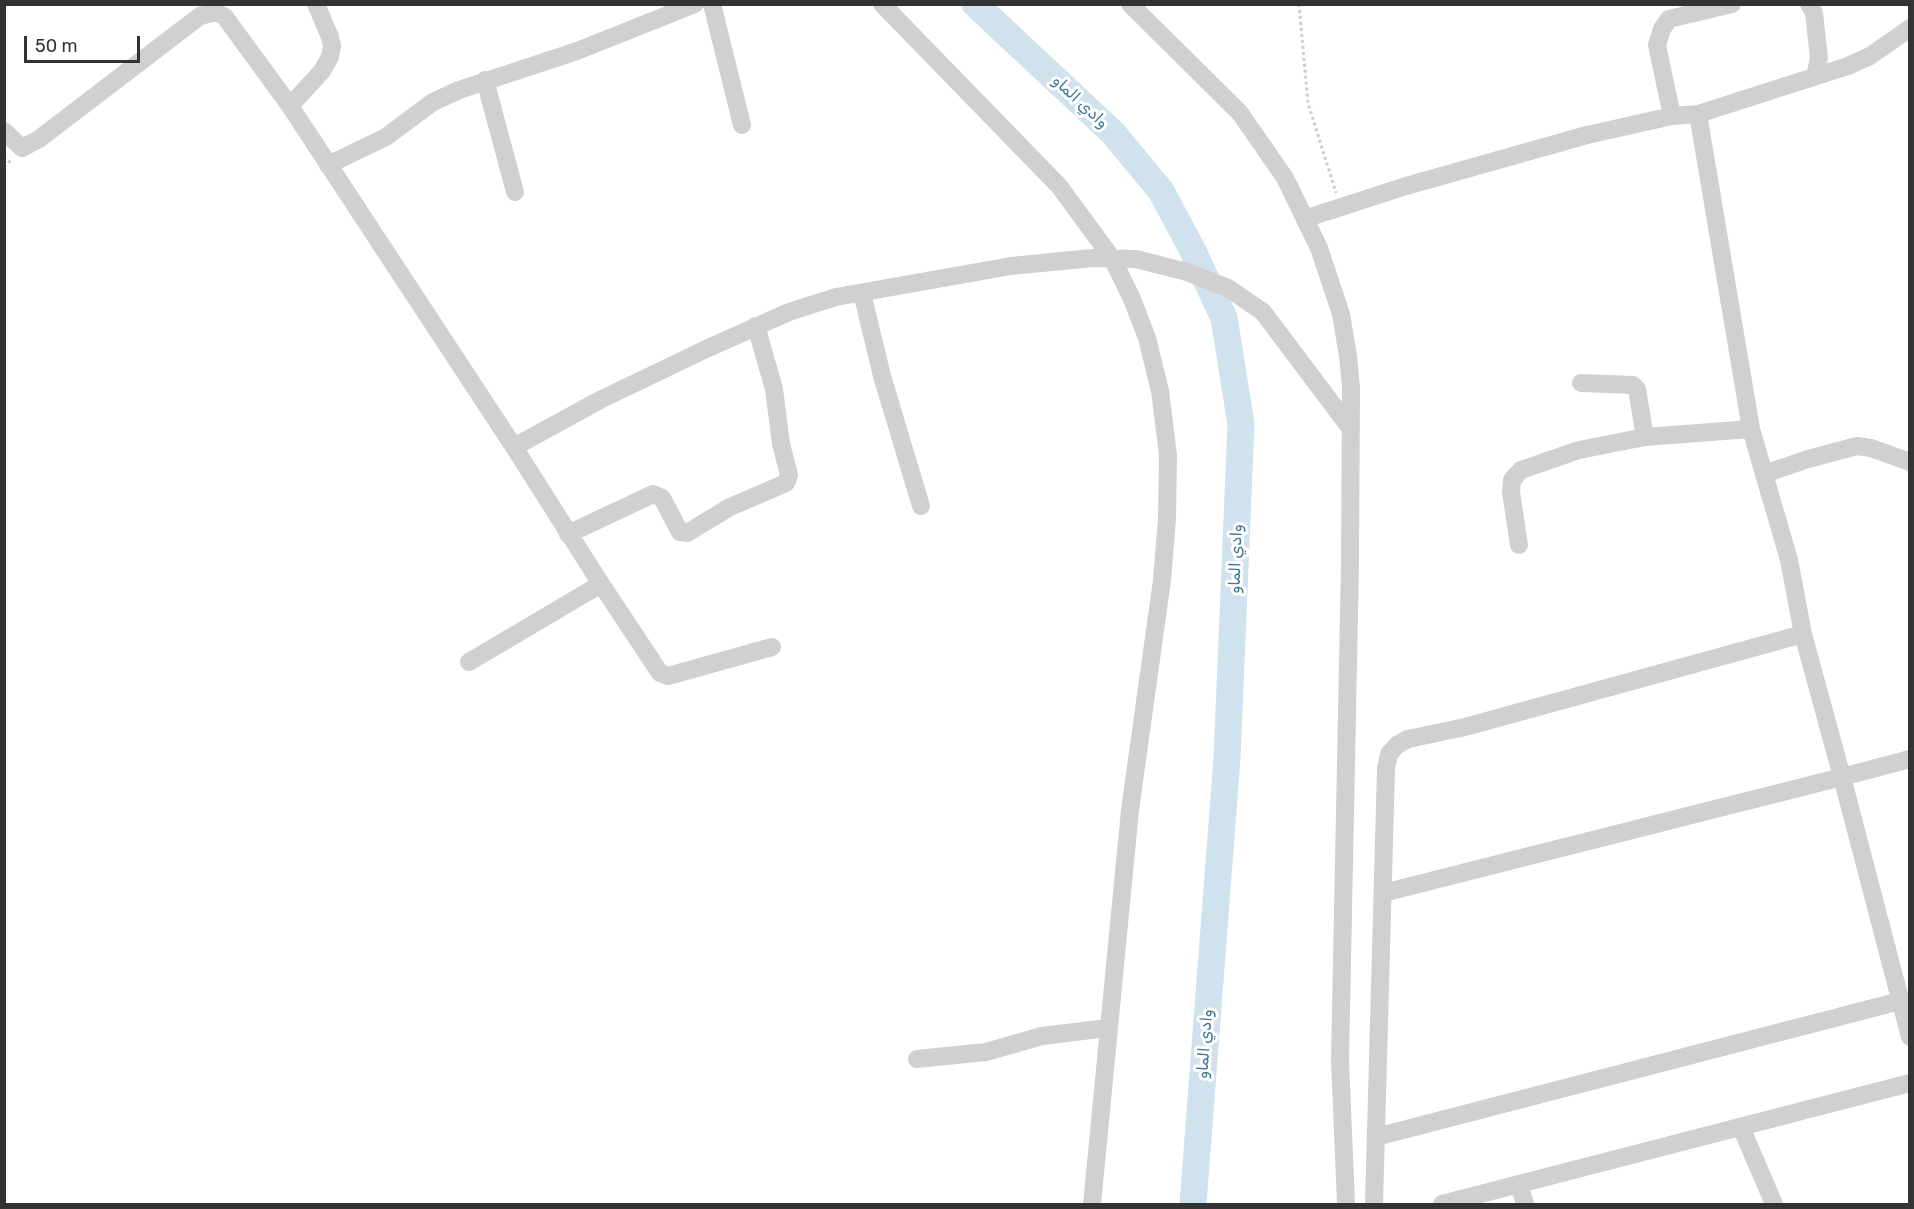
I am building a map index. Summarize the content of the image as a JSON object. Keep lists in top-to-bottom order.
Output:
{
  "water": ["وادي الماو"],
  "scale_bar": "50 m"
}
